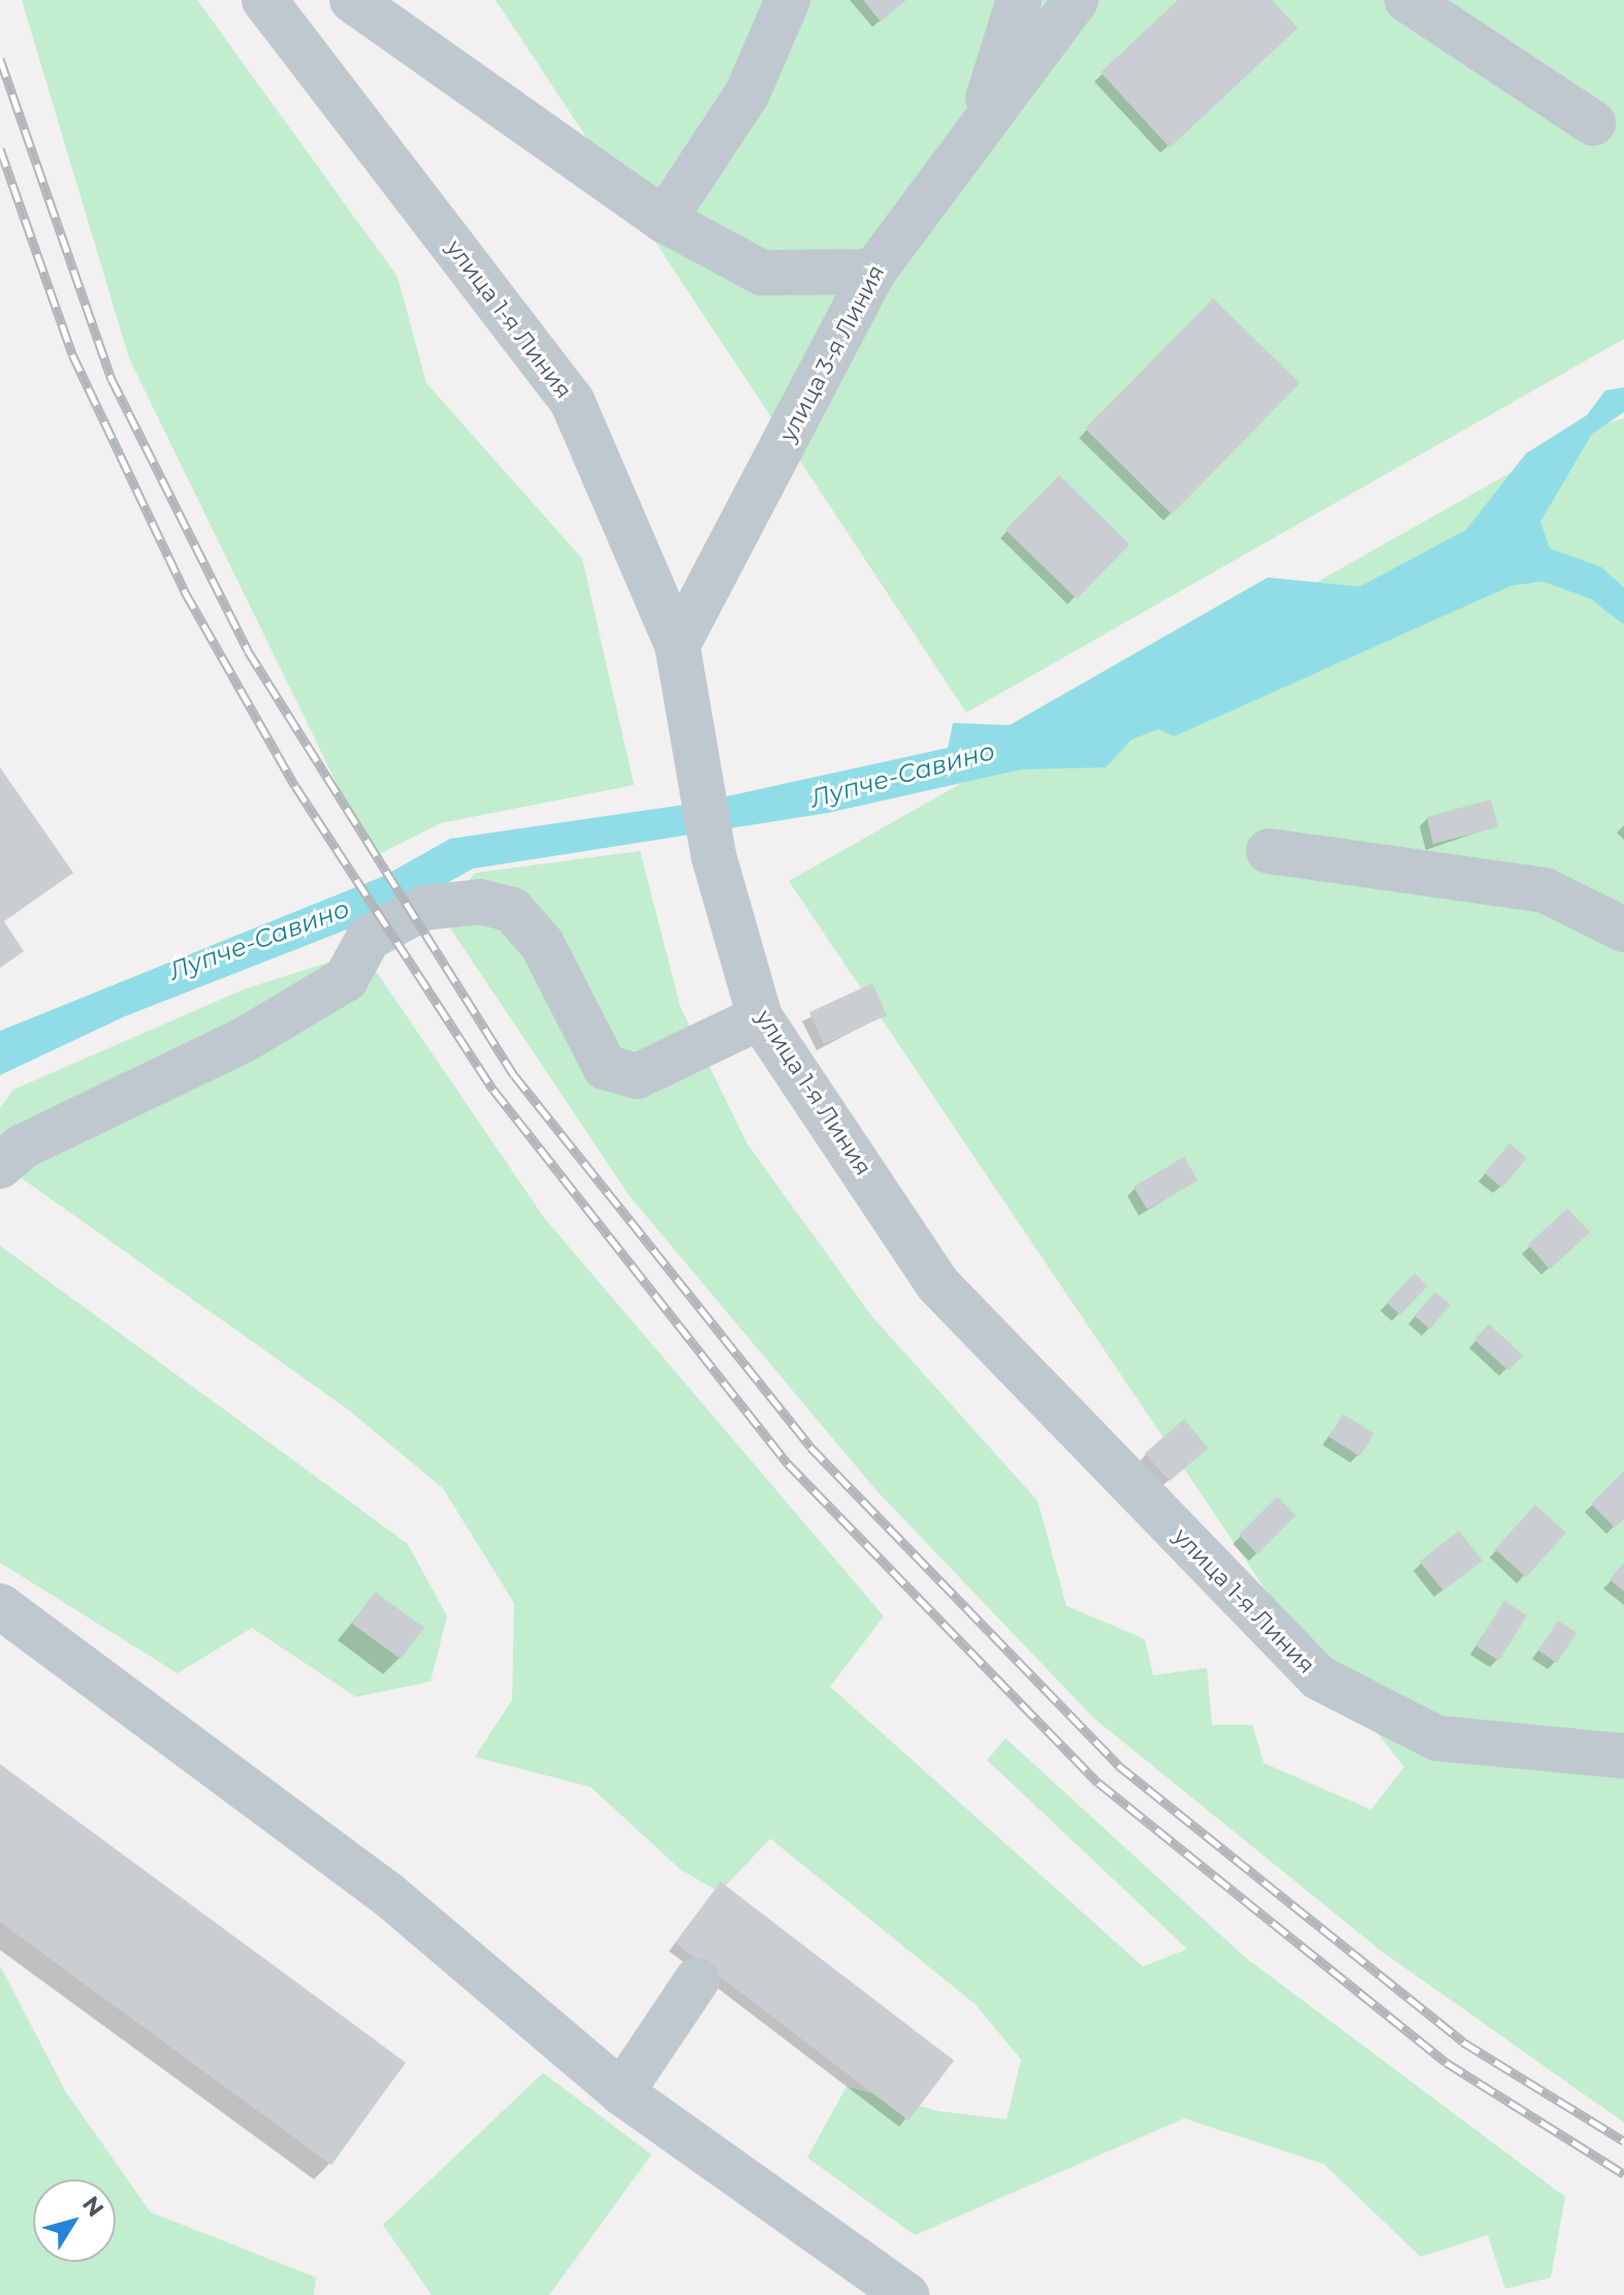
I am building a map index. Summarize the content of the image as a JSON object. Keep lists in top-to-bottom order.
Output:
{
  "streets": {
    "street": ["улица 1-я Линия", "улица 3-я Линия"]
  },
  "crossings": [
    ["улица 1-я Линия", "улица 3-я Линия"]
  ],
  "water": ["Лупче-Савино"],
  "north": "top right"
}
